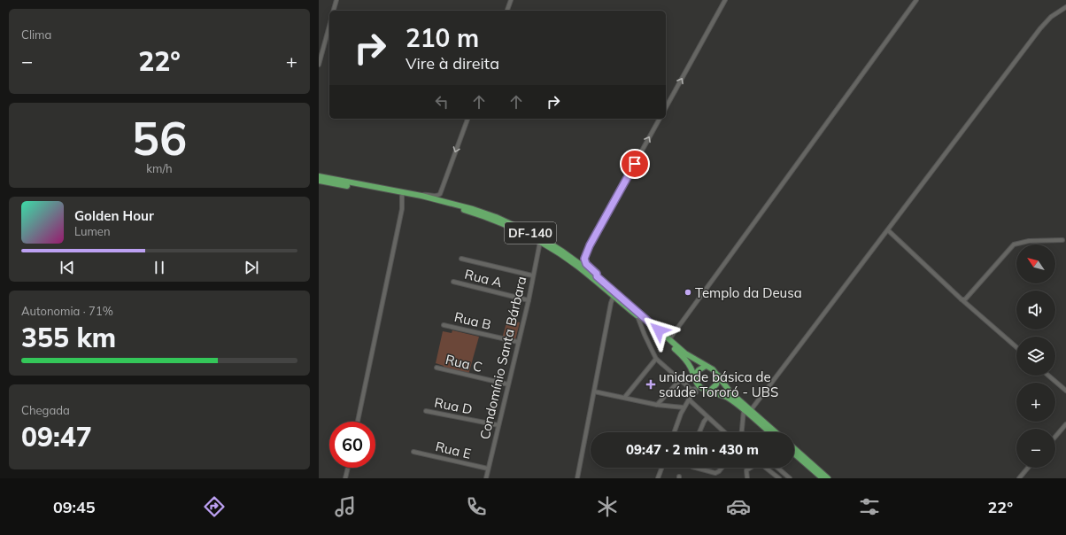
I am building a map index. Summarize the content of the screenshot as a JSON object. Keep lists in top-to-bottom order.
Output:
{
  "streets": {
    "main road": ["DF-140"],
    "street": [
      "Rua A",
      "Rua B",
      "Condomínio Santa Bárbara",
      "Rua C",
      "Rua D",
      "Rua E"
    ]
  },
  "crossings": [
    ["DF-140", "Condomínio Santa Bárbara"],
    ["Rua A", "Condomínio Santa Bárbara"],
    ["Rua B", "Condomínio Santa Bárbara"],
    ["Condomínio Santa Bárbara", "Rua C"],
    ["Condomínio Santa Bárbara", "Rua D"],
    ["Condomínio Santa Bárbara", "Rua E"]
  ],
  "places": {
    "other": ["Templo da Deusa"],
    "health": ["unidade básica de saúde Tororó - UBS"]
  },
  "north": "top left",
  "page": {
    "tile": [
      "Clima",
      ["56", "km/h"],
      ["Autonomia · 71%", "355 km"],
      ["Chegada", "09:47"]
    ],
    "turn": ["210 m", "Vire à direita"],
    "heat": ["−", "22°", "+"],
    "song": ["Golden Hour", "Lumen"],
    "map_buttons": ["+", "−"],
    "limit": "60",
    "trip": "09:47 · 2 min · 430 m",
    "tabs": ["09:45", "22°"]
  }
}
